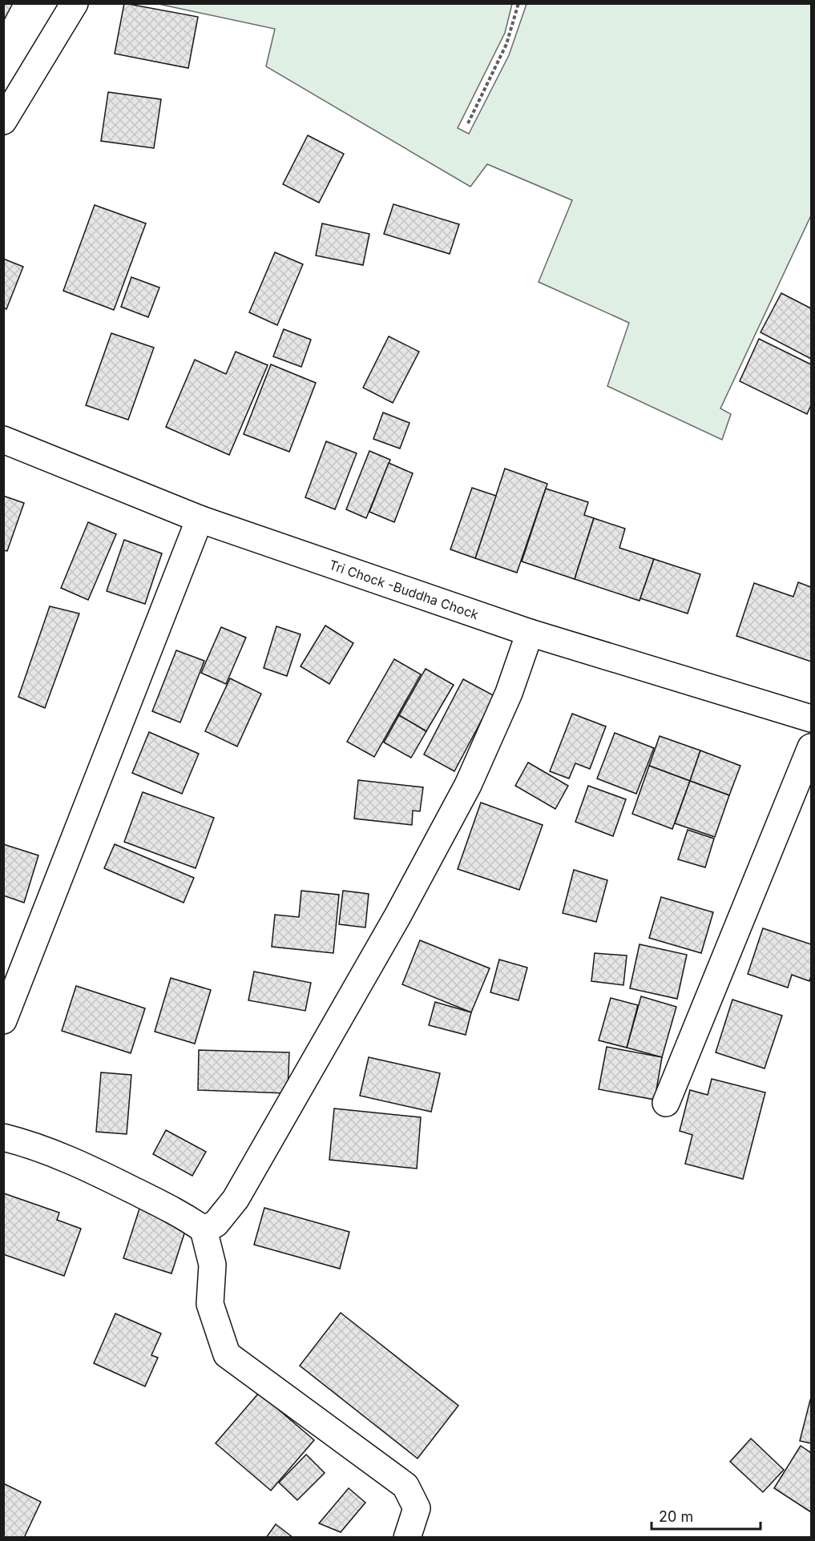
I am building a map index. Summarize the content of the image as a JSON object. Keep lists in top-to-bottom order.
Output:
{
  "streets": {
    "street": ["Tri Chock -Buddha Chock"]
  },
  "scale_bar": "20 m"
}
